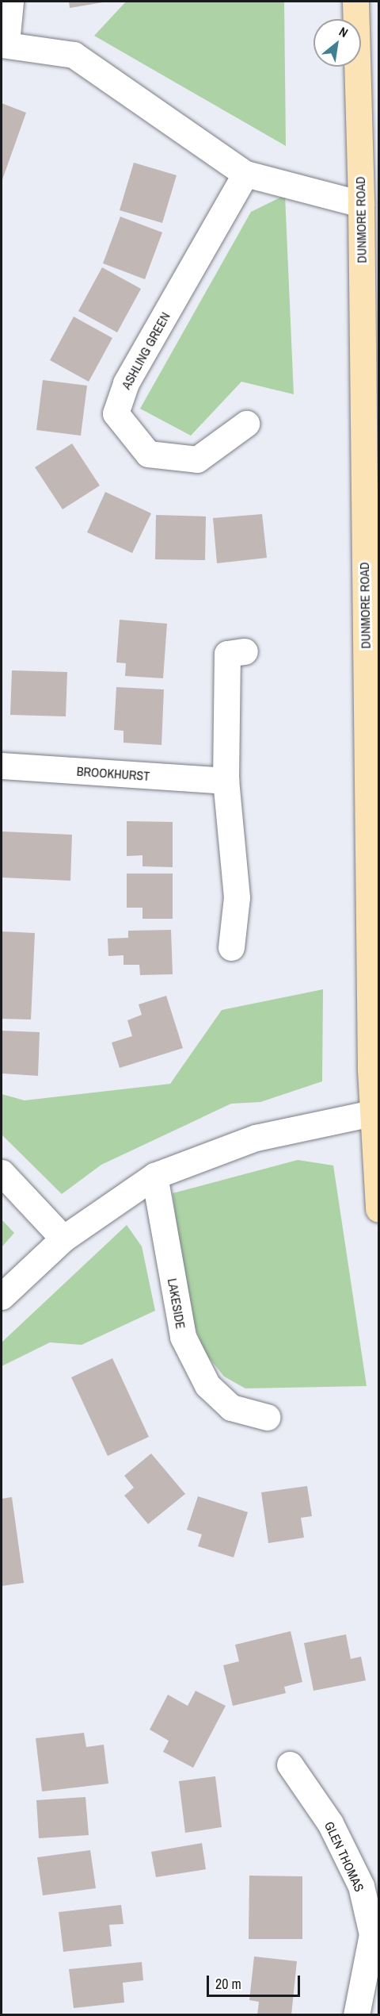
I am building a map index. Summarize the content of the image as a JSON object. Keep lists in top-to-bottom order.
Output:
{
  "streets": {
    "main road": ["DUNMORE ROAD"],
    "street": [
      "ASHLING GREEN",
      "BROOKHURST",
      "LAKESIDE",
      "GLEN THOMAS"
    ]
  },
  "scale_bar": "20 m",
  "north": "top right"
}
